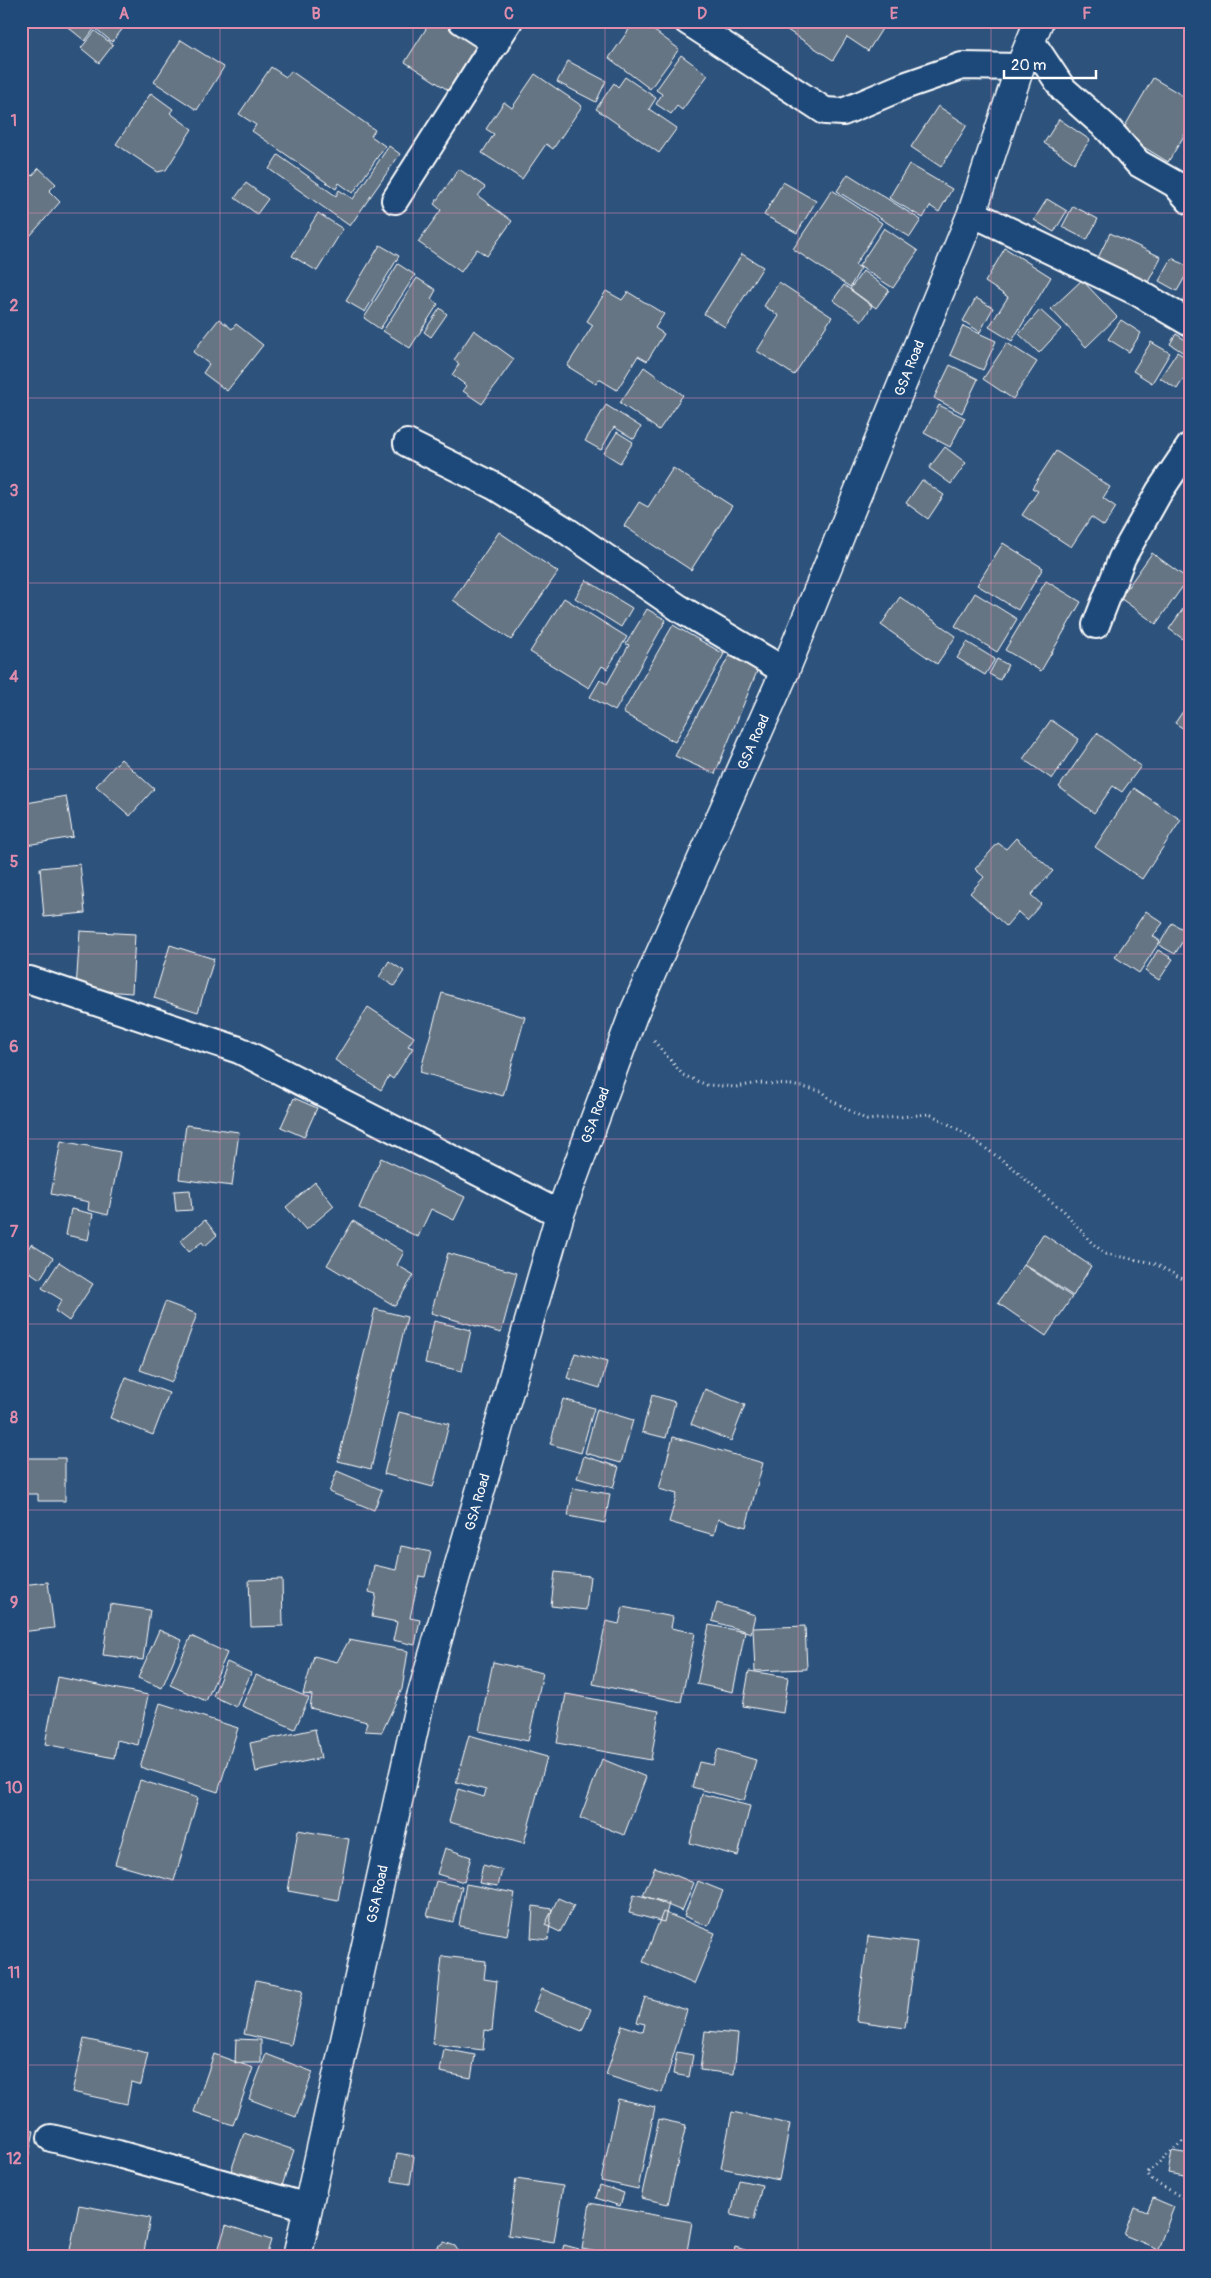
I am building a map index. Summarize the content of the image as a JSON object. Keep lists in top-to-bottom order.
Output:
{
  "streets": {
    "street": ["GSA Road"]
  },
  "scale_bar": "20 m",
  "grid": {
    "columns": [
      "A",
      "B",
      "C",
      "D",
      "E",
      "F"
    ],
    "rows": [
      "1",
      "2",
      "3",
      "4",
      "5",
      "6",
      "7",
      "8",
      "9",
      "10",
      "11",
      "12"
    ]
  }
}
